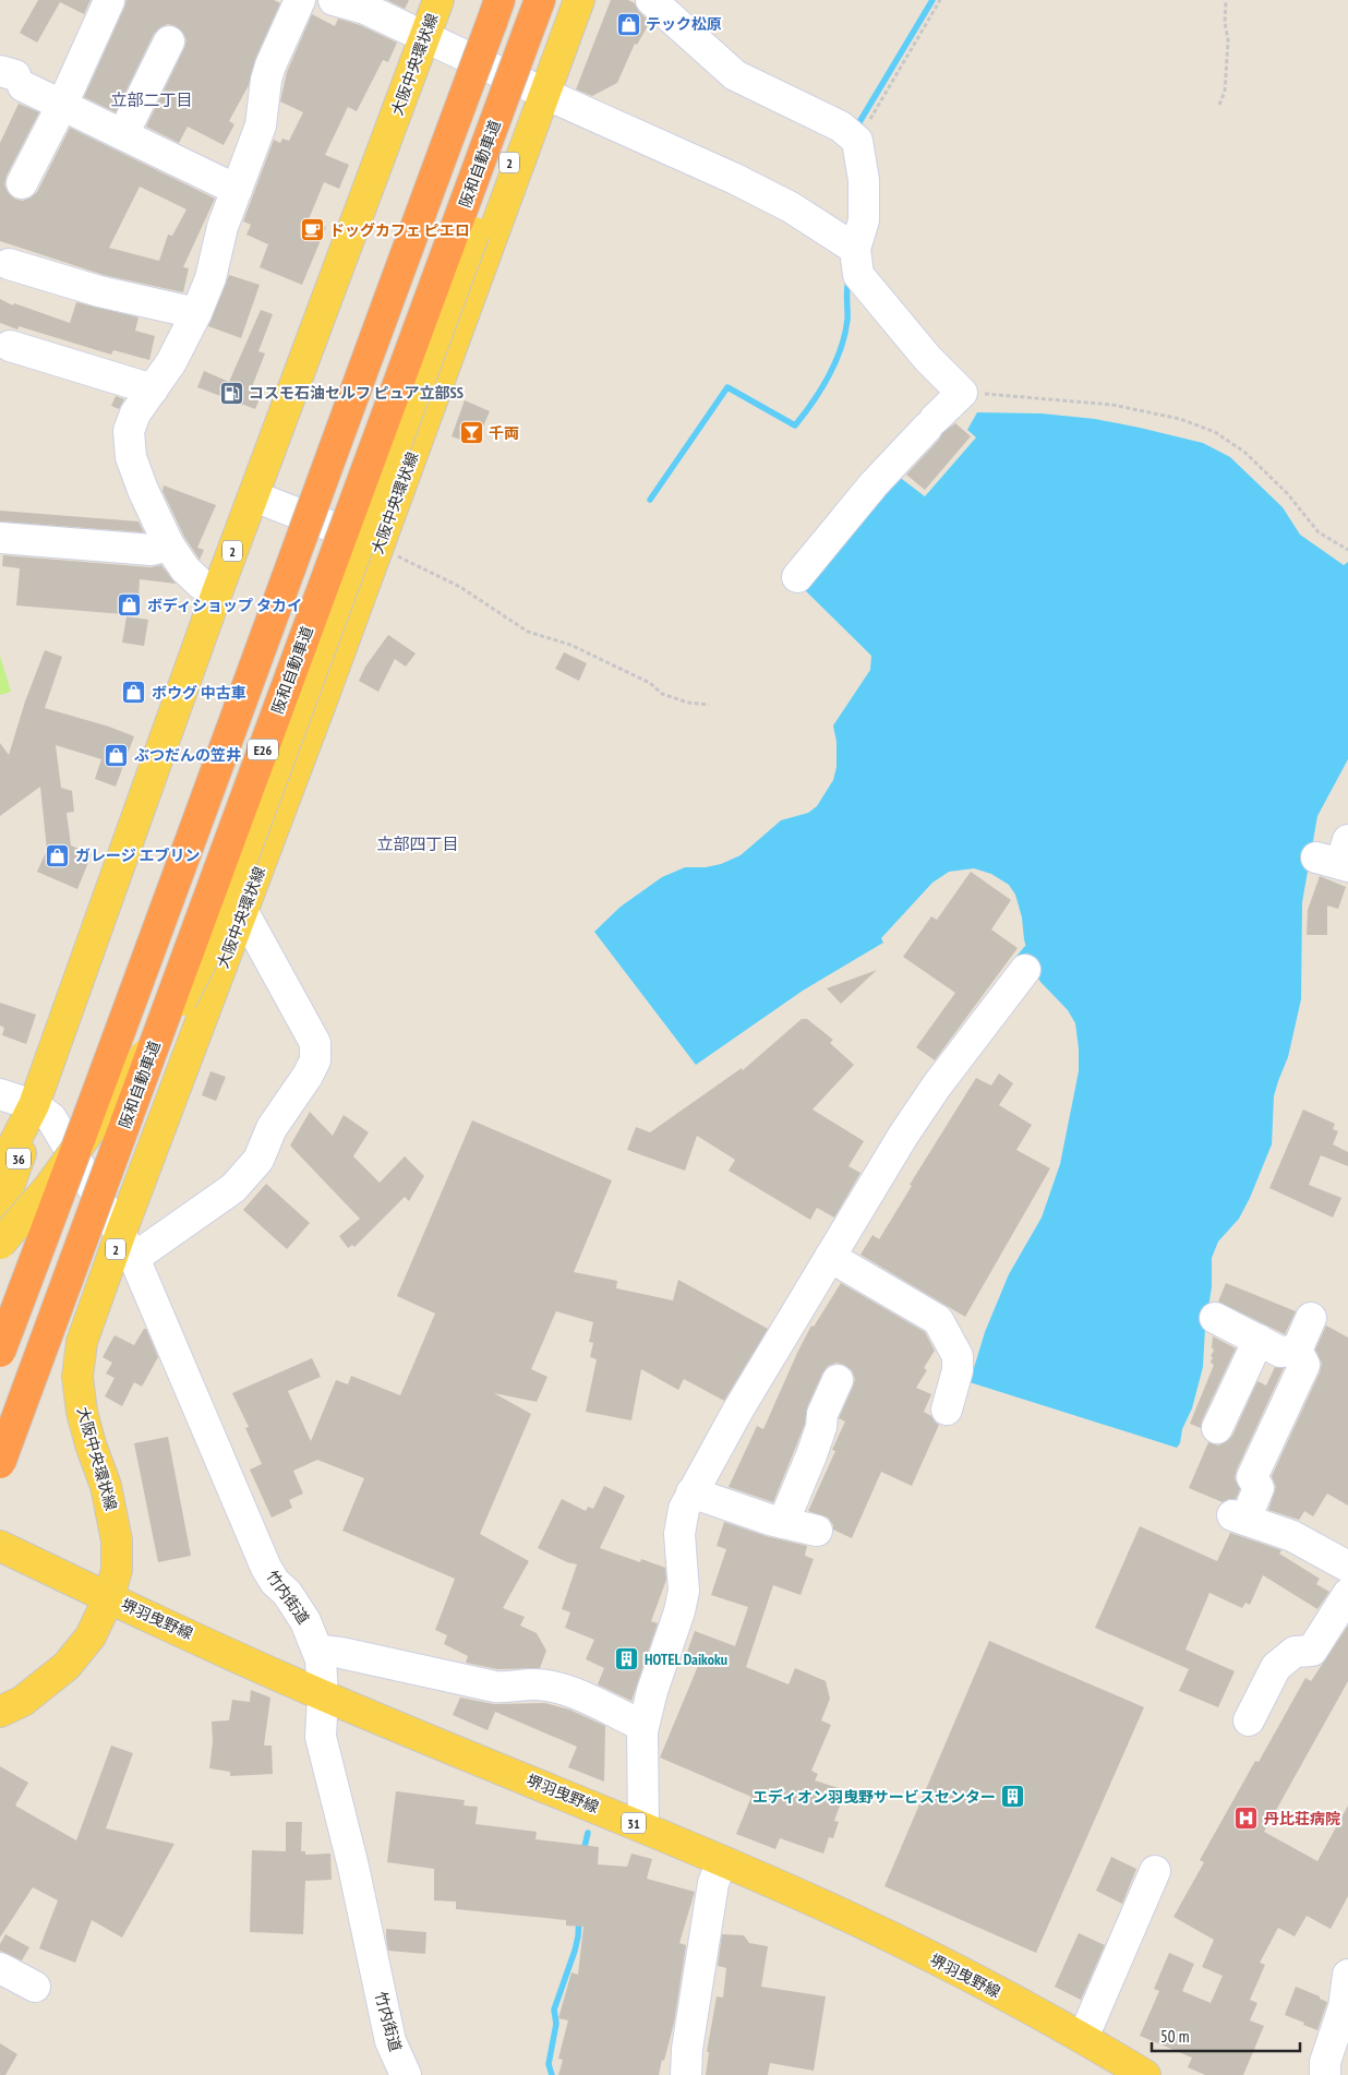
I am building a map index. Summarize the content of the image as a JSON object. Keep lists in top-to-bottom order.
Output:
{
  "streets": {
    "highway": ["阪和自動車道", "E26"],
    "main road": [
      "大阪中央環状線",
      "2",
      "36",
      "堺羽曳野線",
      "31"
    ],
    "street": ["竹内街道"]
  },
  "crossings": [
    ["大阪中央環状線", "36"],
    ["大阪中央環状線", "竹内街道"],
    ["大阪中央環状線", "堺羽曳野線"],
    ["36", "竹内街道"],
    ["竹内街道", "堺羽曳野線"]
  ],
  "districts": ["立部二丁目", "立部四丁目"],
  "places": {
    "shop": [
      "テック松原",
      "ボディショップ タカイ",
      "ボウグ 中古車",
      "ぶつだんの笠井",
      "ガレージ エブリン"
    ],
    "cafe": ["ドッグカフェ ピエロ"],
    "fuel station": ["コスモ石油セルフ ピュア立部SS"],
    "bar": ["千両"],
    "building": ["HOTEL Daikoku", "エディオン羽曳野サービスセンター"],
    "hospital": ["丹比荘病院"]
  },
  "scale_bar": "50 m"
}
